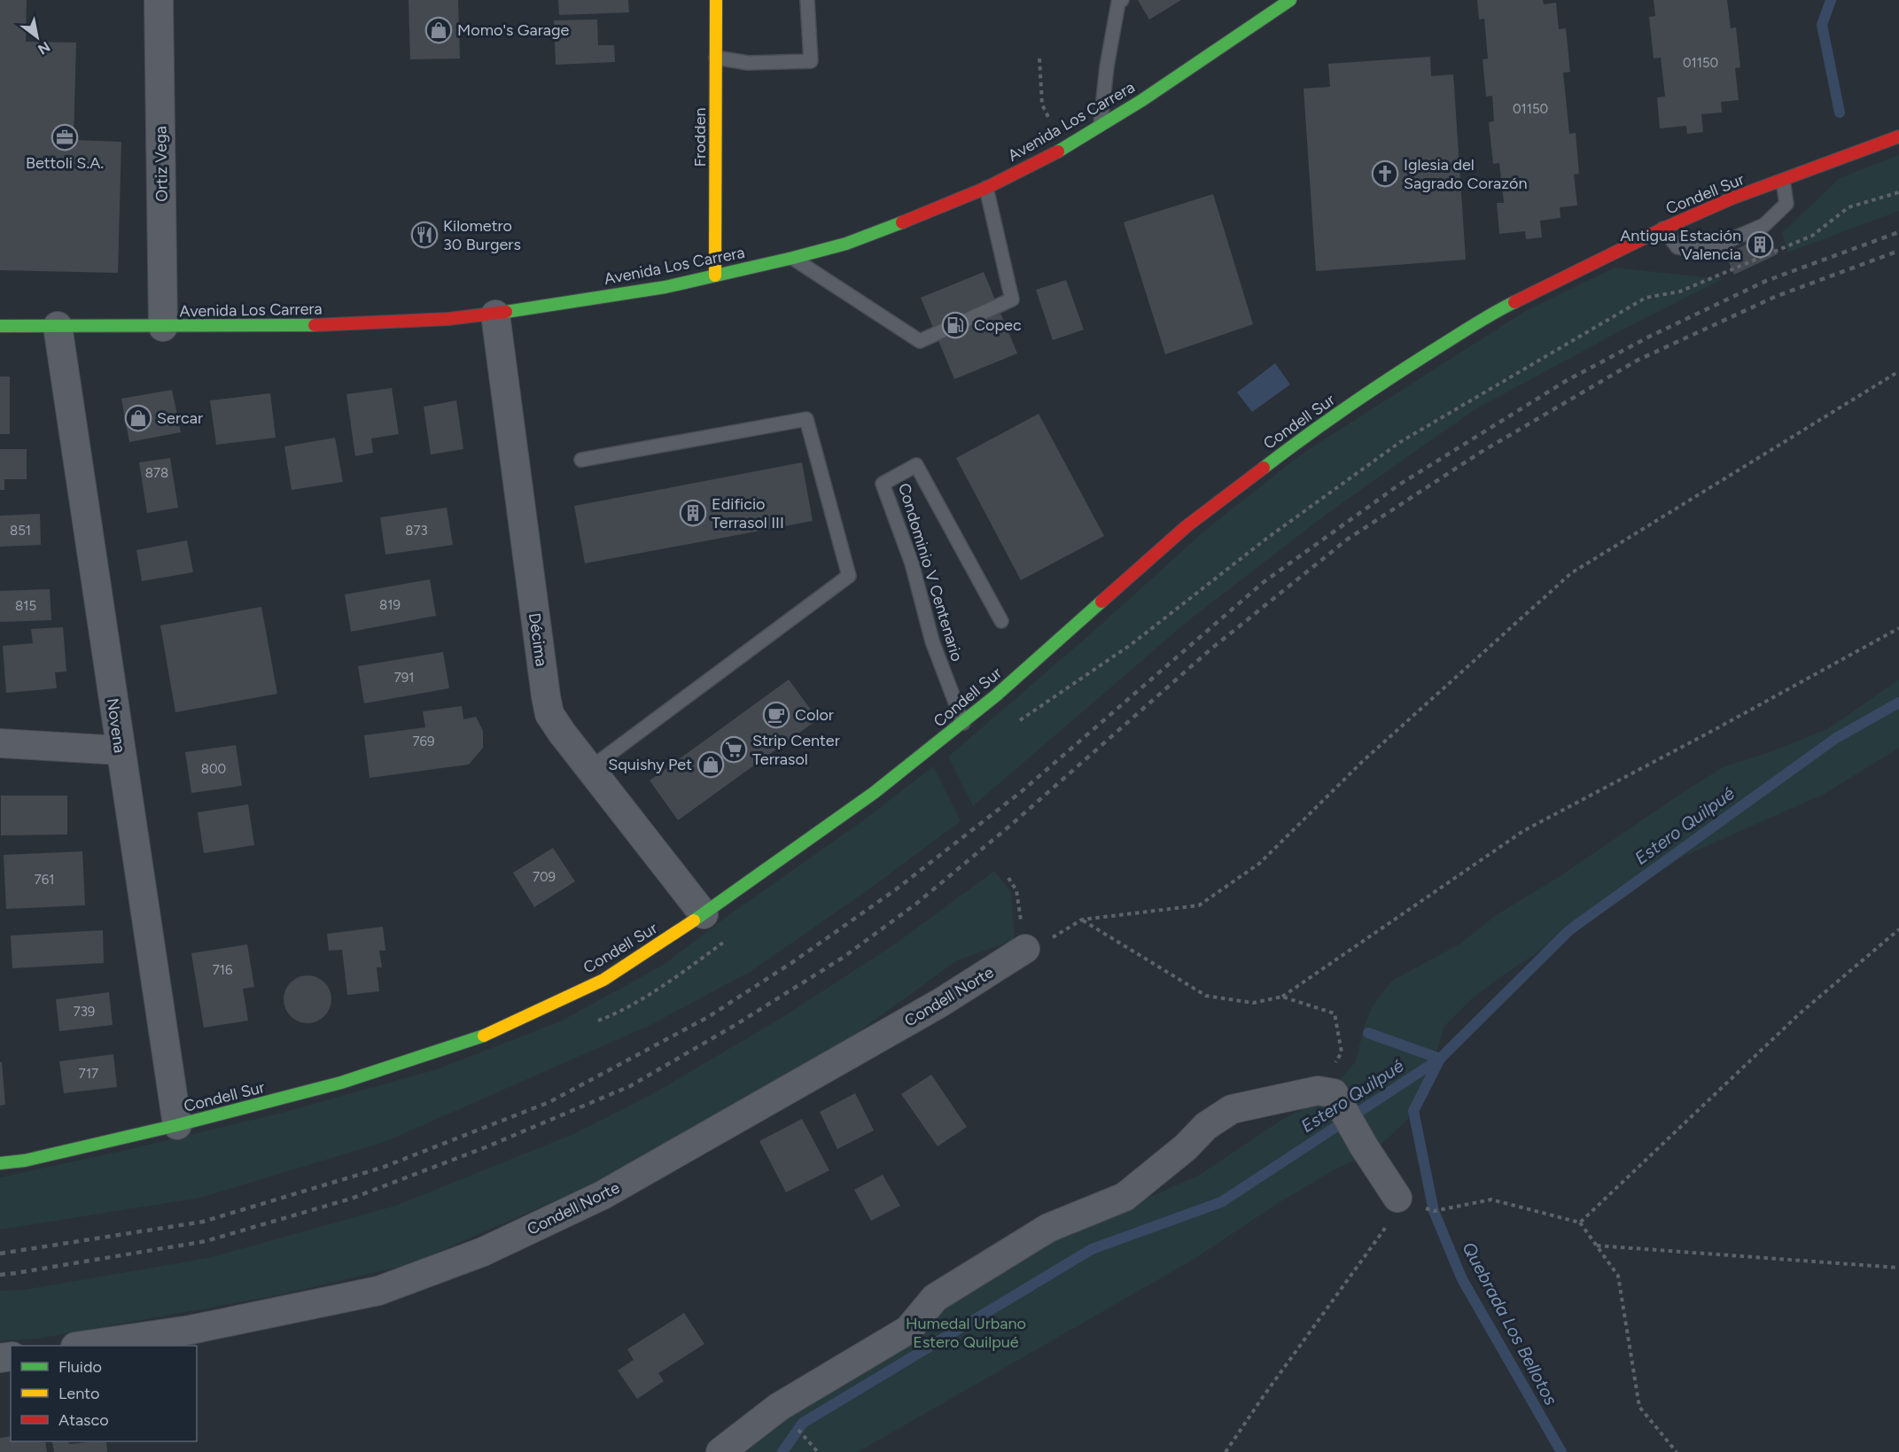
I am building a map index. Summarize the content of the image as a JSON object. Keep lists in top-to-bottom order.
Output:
{
  "streets": {
    "street": [
      "Avenida Los Carrera",
      "Frodden",
      "Ortiz Vega",
      "Condell Sur",
      "Décima",
      "Novena",
      "Condell Norte"
    ],
    "lane": ["Condominio V Centenario"]
  },
  "crossings": [
    ["Avenida Los Carrera", "Frodden"],
    ["Avenida Los Carrera", "Ortiz Vega"],
    ["Avenida Los Carrera", "Décima"],
    ["Avenida Los Carrera", "Novena"],
    ["Condell Sur", "Condominio V Centenario"],
    ["Condell Sur", "Décima"],
    ["Condell Sur", "Novena"]
  ],
  "water": ["Estero Quilpué", "Quebrada Los Bellotos"],
  "parks": ["Humedal Urbano Estero Quilpué"],
  "places": {
    "shop": ["Momo's Garage", "Sercar", "Squishy Pet"],
    "office": ["Bettoli S.A."],
    "church": ["Iglesia del Sagrado Corazón"],
    "restaurant": ["Kilometro 30 Burgers"],
    "building": ["Antigua Estación Valencia", "Edificio Terrasol III"],
    "fuel station": ["Copec"],
    "cafe": ["Color"],
    "supermarket": ["Strip Center Terrasol"]
  },
  "house_numbers": [
    "01150",
    "01150",
    "878",
    "851",
    "873",
    "819",
    "815",
    "791",
    "769",
    "800",
    "709",
    "761",
    "716",
    "739",
    "717"
  ],
  "legend": ["Fluido", "Lento", "Atasco"],
  "north": "bottom right"
}
